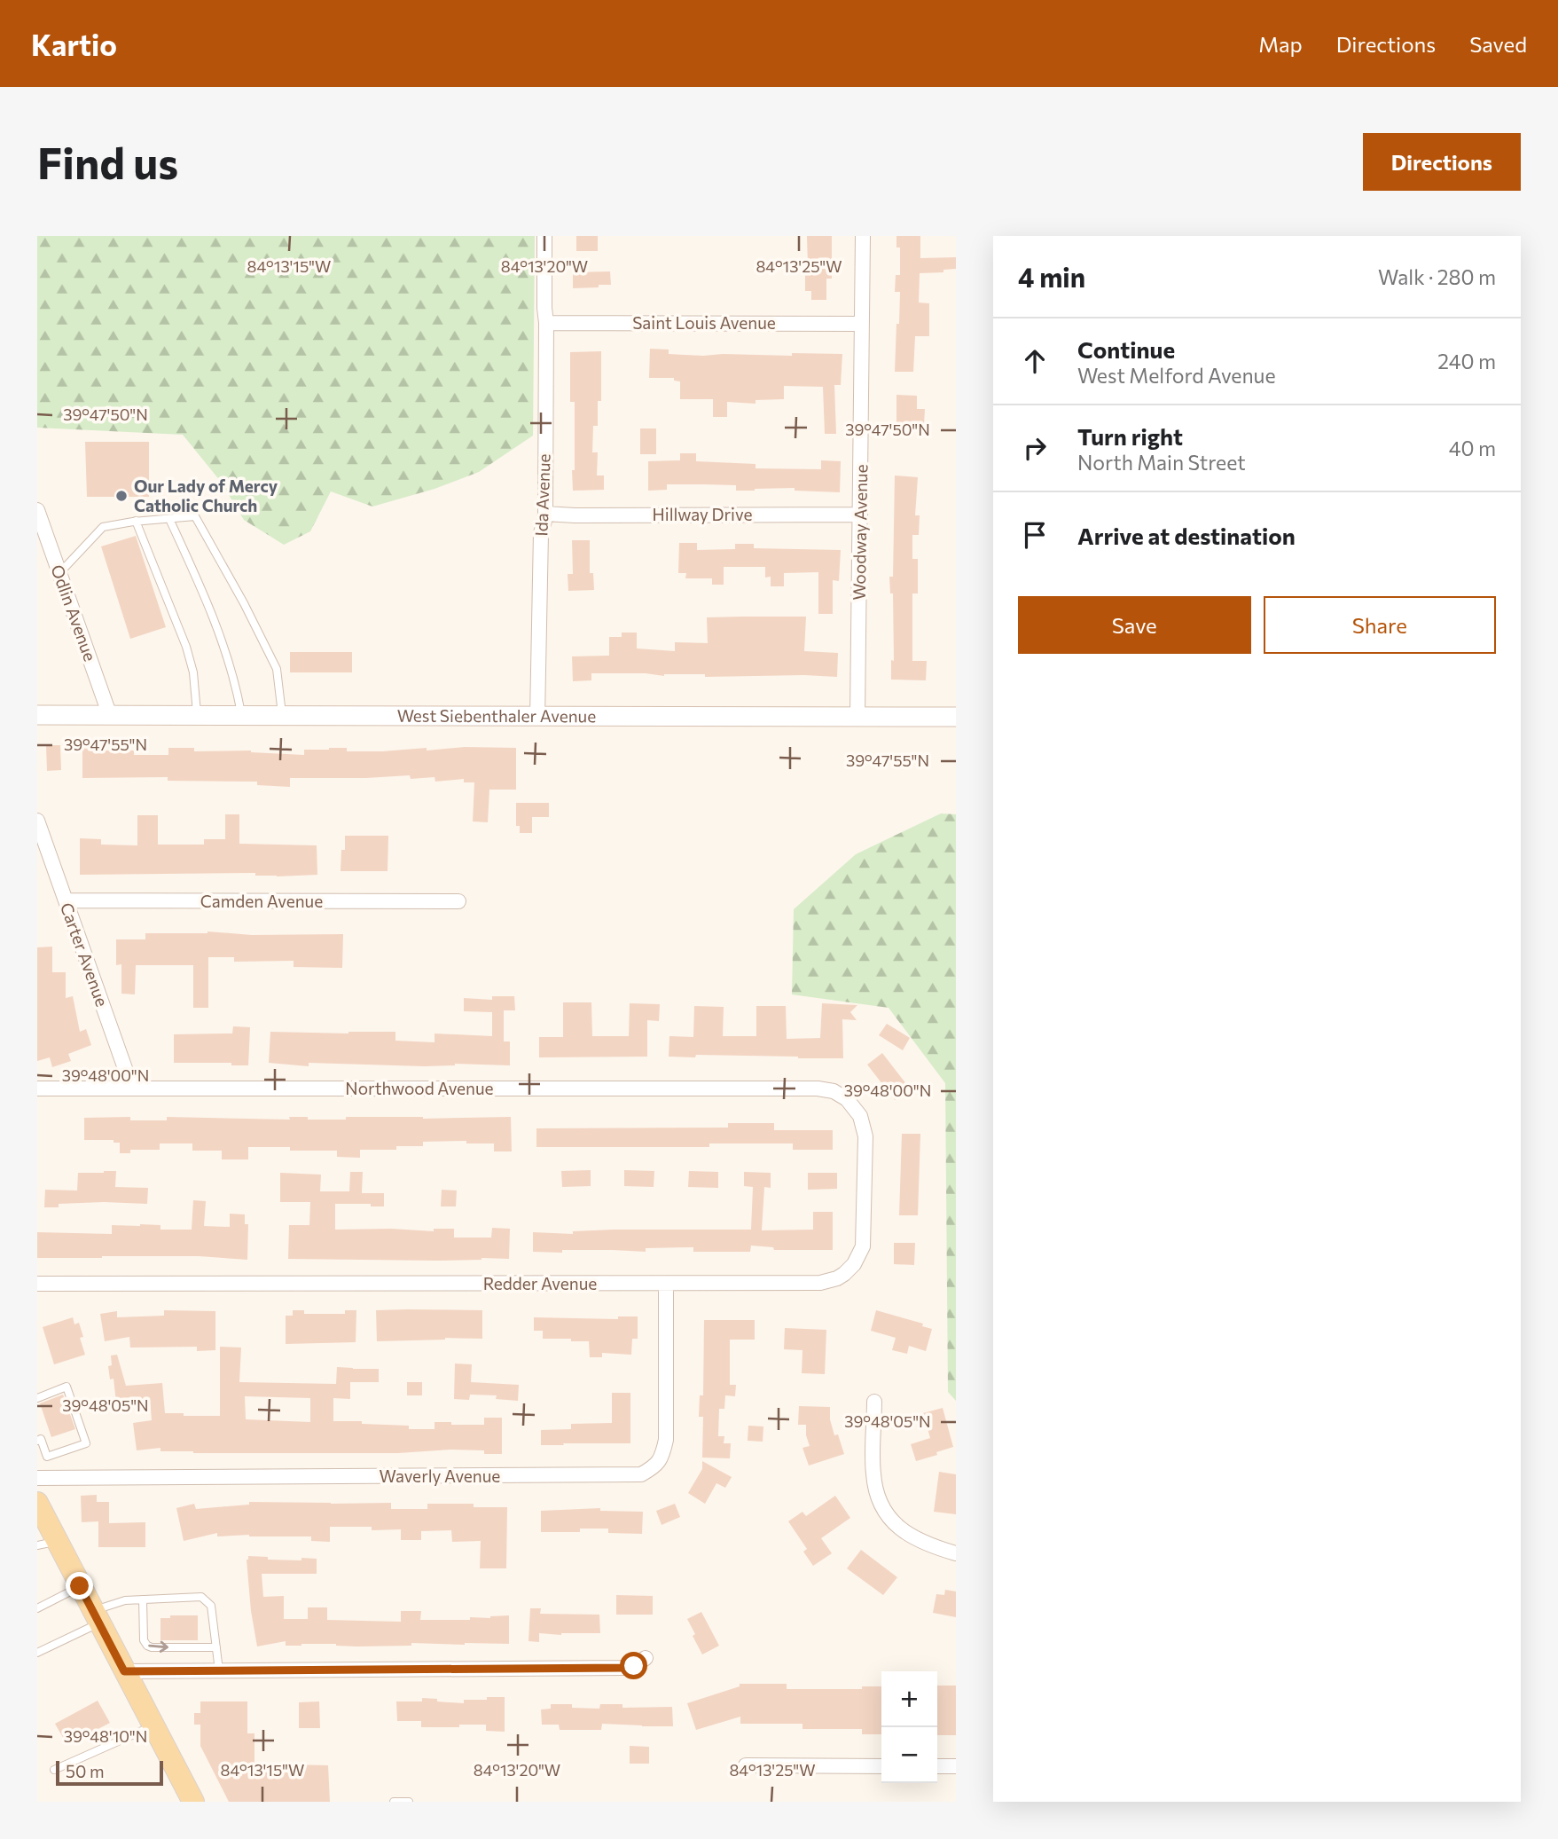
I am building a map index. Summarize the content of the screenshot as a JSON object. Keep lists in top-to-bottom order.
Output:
{
  "streets": {
    "main road": ["West Siebenthaler Avenue"],
    "street": [
      "Saint Louis Avenue",
      "Ida Avenue",
      "Hillway Drive",
      "Woodway Avenue",
      "Odlin Avenue",
      "Camden Avenue",
      "Carter Avenue",
      "Northwood Avenue",
      "Redder Avenue",
      "Waverly Avenue"
    ]
  },
  "crossings": [
    ["Saint Louis Avenue", "Ida Avenue"],
    ["Saint Louis Avenue", "Woodway Avenue"],
    ["Ida Avenue", "Hillway Drive"],
    ["Ida Avenue", "West Siebenthaler Avenue"],
    ["Hillway Drive", "Woodway Avenue"],
    ["Woodway Avenue", "West Siebenthaler Avenue"],
    ["Odlin Avenue", "West Siebenthaler Avenue"],
    ["Camden Avenue", "Carter Avenue"],
    ["Carter Avenue", "Northwood Avenue"],
    ["Northwood Avenue", "Redder Avenue"],
    ["Redder Avenue", "Waverly Avenue"]
  ],
  "places": ["Our Lady of Mercy Catholic Church"],
  "scale_bar": "50 m",
  "page": {
    "header": "Kartio",
    "nav": ["Map", "Directions", "Saved"],
    "buttons": [
      "Directions",
      ["Save", "Share"]
    ],
    "title": "Find us",
    "heading": ["4 min", "Walk · 280 m"],
    "list": [
      ["Continue", "West Melford Avenue", "240 m"],
      ["Turn right", "North Main Street", "40 m"],
      "Arrive at destination"
    ],
    "map_buttons": ["+", "−"],
    "scale": "50 m"
  },
  "coordinates": [
    "84°13'15\"W",
    "84°13'20\"W",
    "84°13'25\"W",
    "39°47'50\"N",
    "39°47'55\"N",
    "39°48'00\"N",
    "39°48'05\"N",
    "39°48'10\"N"
  ]
}
